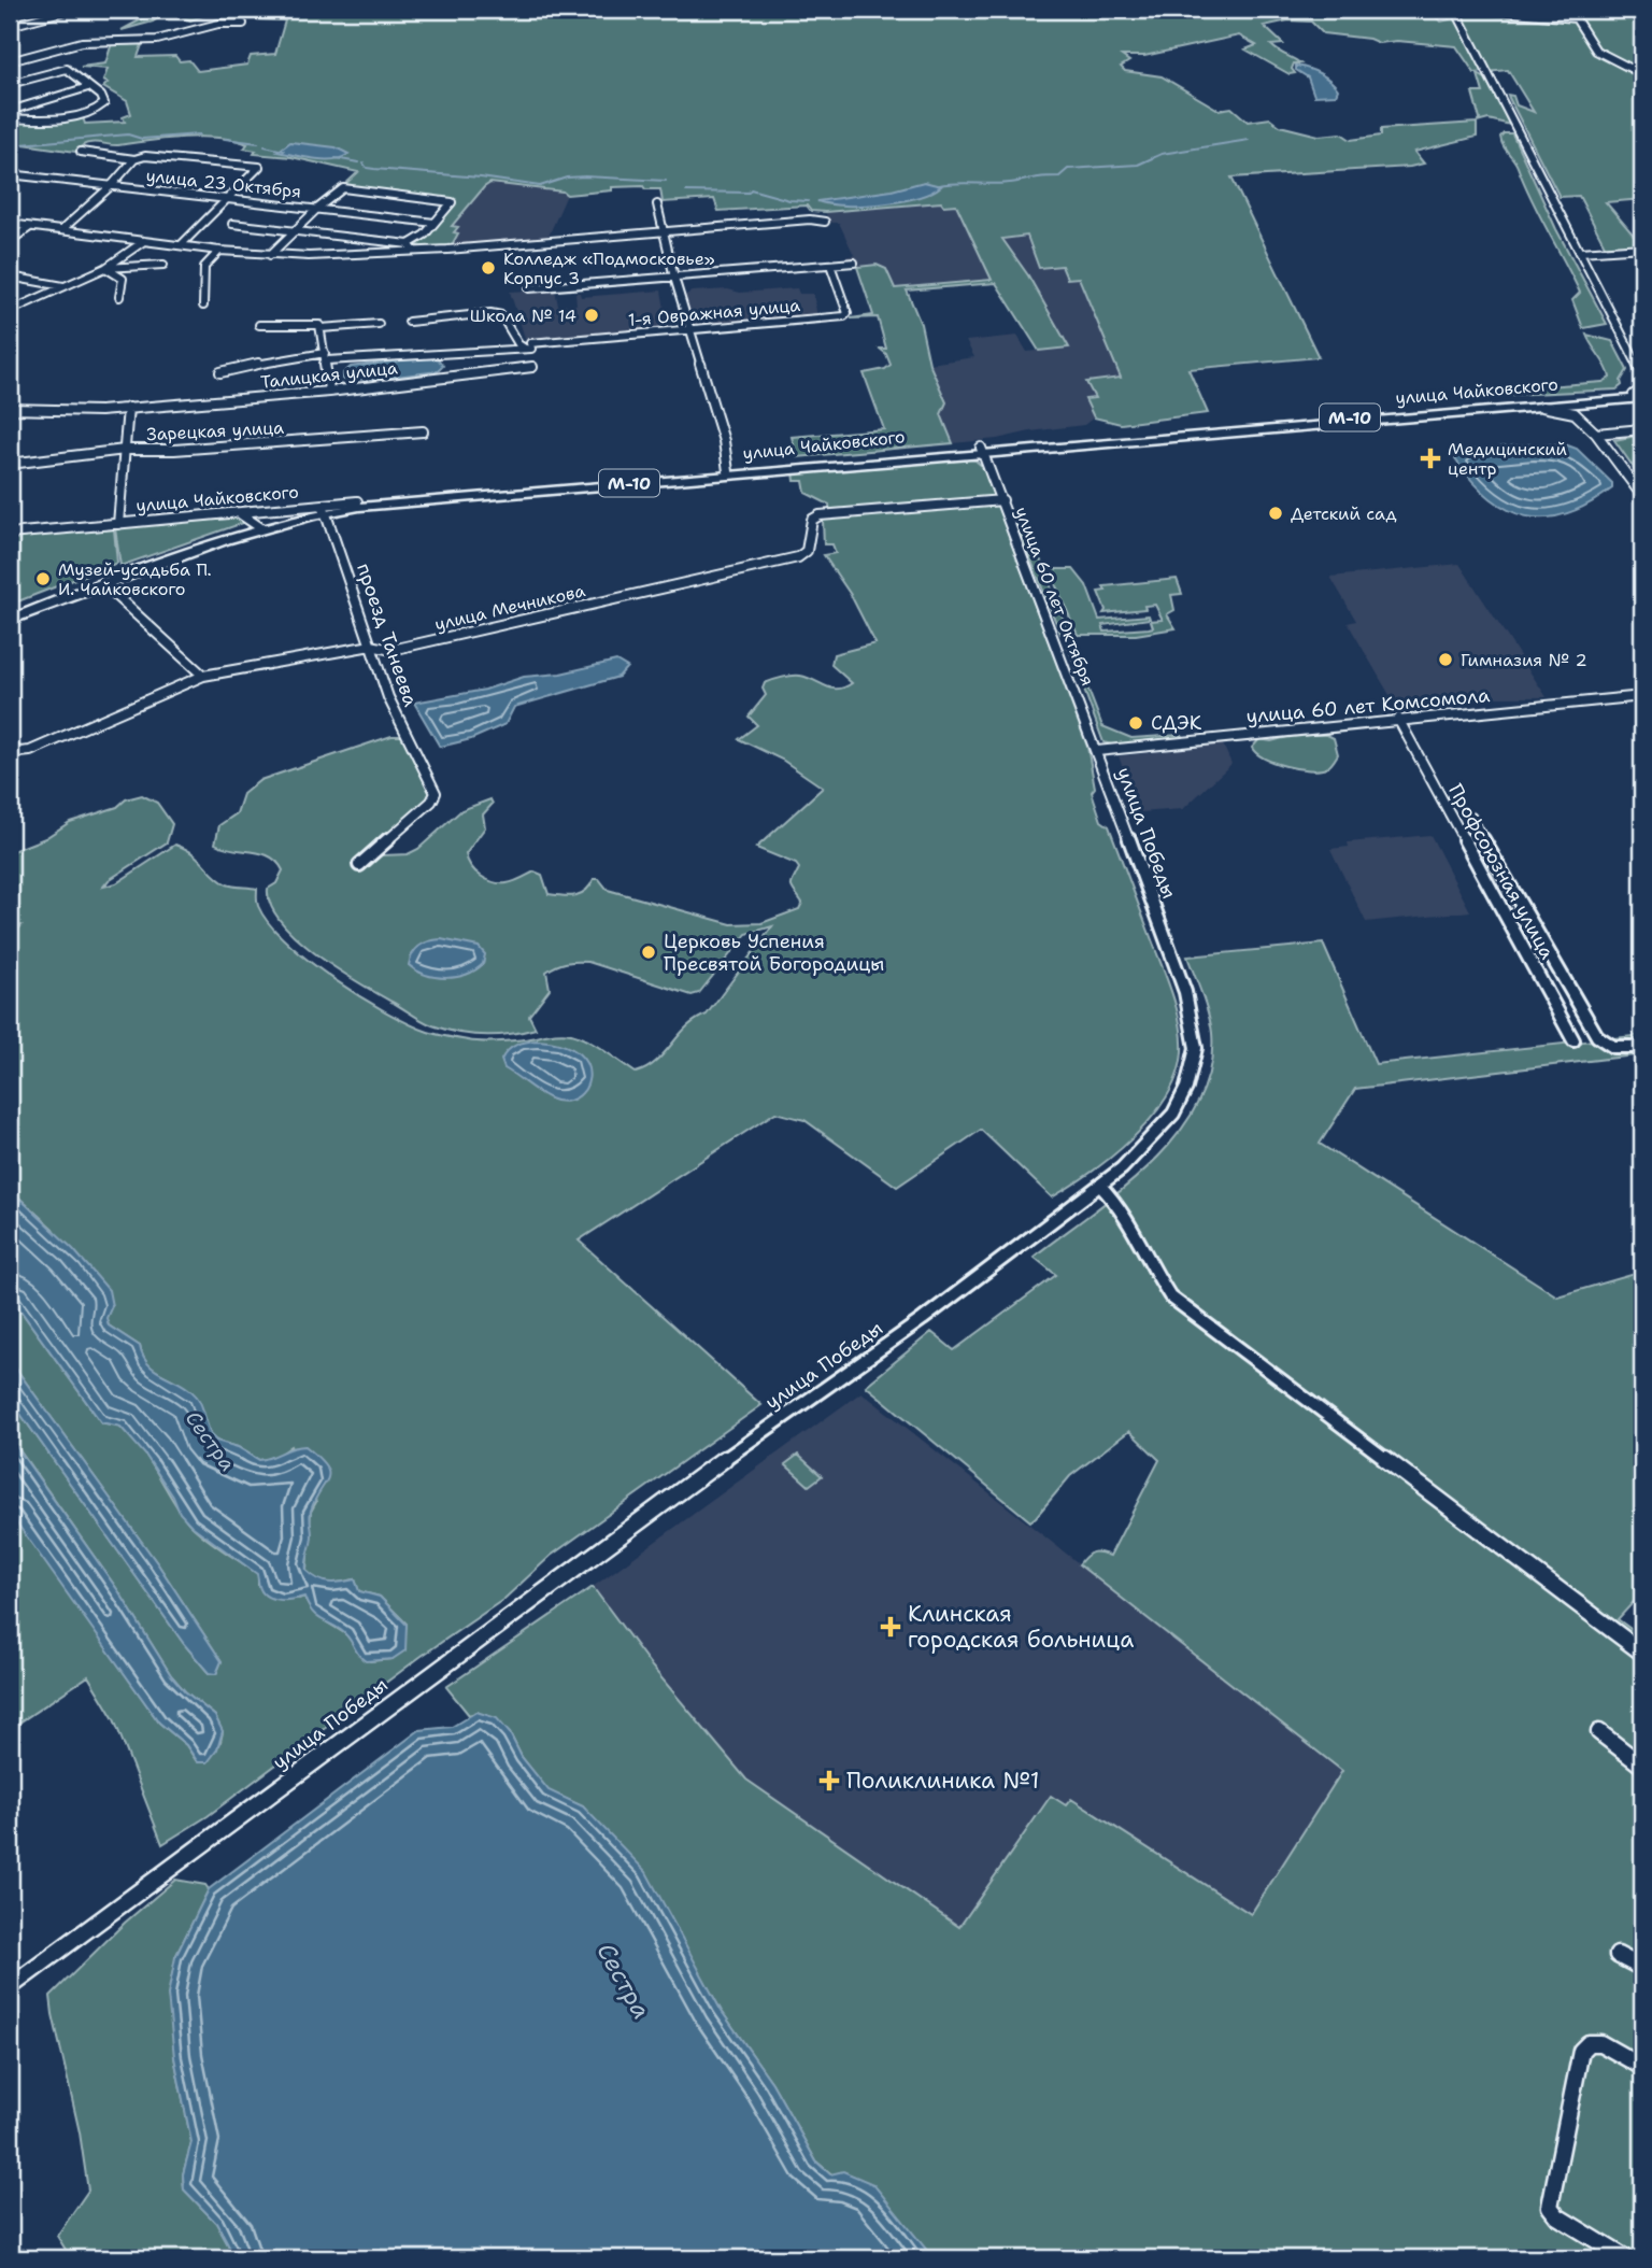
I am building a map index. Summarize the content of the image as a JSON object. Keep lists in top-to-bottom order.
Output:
{
  "streets": {
    "highway": ["улица Чайковского", "М-10"],
    "street": [
      "улица 23 Октября",
      "1-я Овражная улица",
      "Талицкая улица",
      "Зарецкая улица",
      "улица 60 лет Октября",
      "улица Мечникова",
      "проезд Танеева",
      "улица 60 лет Комсомола",
      "улица Победы",
      "Профсоюзная улица"
    ]
  },
  "crossings": [
    ["улица Чайковского", "М-10"],
    ["улица Чайковского", "улица 60 лет Октября"],
    ["улица Чайковского", "проезд Танеева"],
    ["М-10", "проезд Танеева"],
    ["улица 60 лет Октября", "улица Мечникова"],
    ["улица 60 лет Октября", "улица 60 лет Комсомола"],
    ["улица 60 лет Октября", "улица Победы"],
    ["улица Мечникова", "проезд Танеева"],
    ["улица 60 лет Комсомола", "улица Победы"],
    ["улица 60 лет Комсомола", "Профсоюзная улица"]
  ],
  "water": ["Сестра"],
  "places": {
    "other": [
      "Колледж «Подмосковье» Корпус 3",
      "Школа № 14",
      "Детский сад",
      "Музей-усадьба П. И. Чайковского",
      "Гимназия № 2",
      "СДЭК",
      "Церковь Успения Пресвятой Богородицы"
    ],
    "health": ["Медицинский центр", "Клинская городская больница", "Поликлиника №1"]
  }
}
